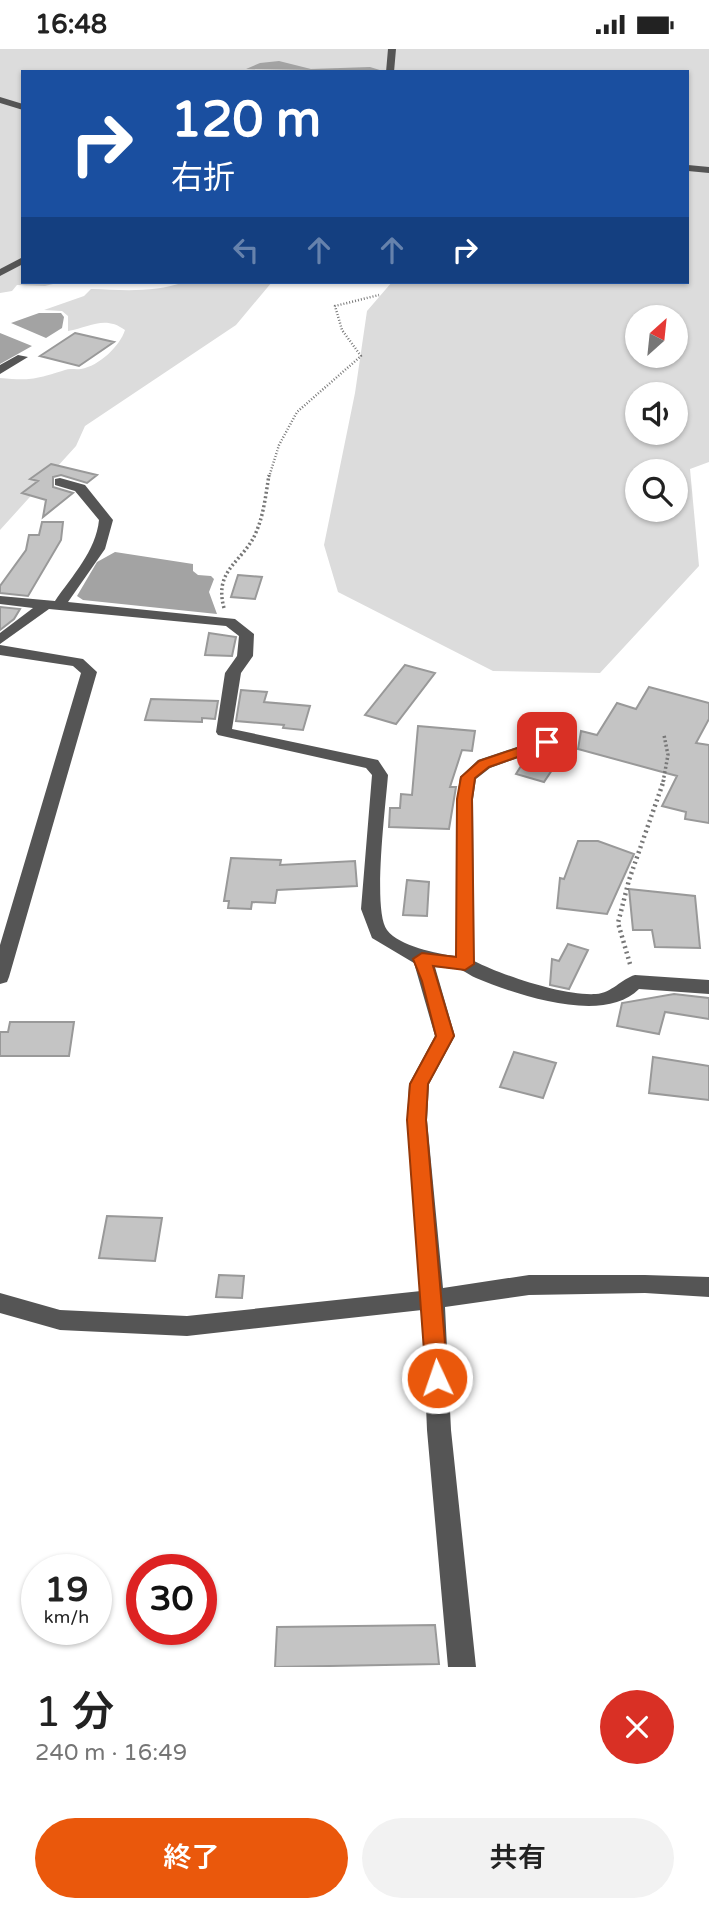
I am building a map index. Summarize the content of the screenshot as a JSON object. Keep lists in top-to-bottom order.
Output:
{
  "north": "top right",
  "page": {
    "status": "16:48",
    "turn": ["120 m", "右折"],
    "speed": "19 km/h",
    "limit": "30",
    "heading": ["1 分", "240 m · 16:49"],
    "buttons": ["終了", "共有"]
  }
}
